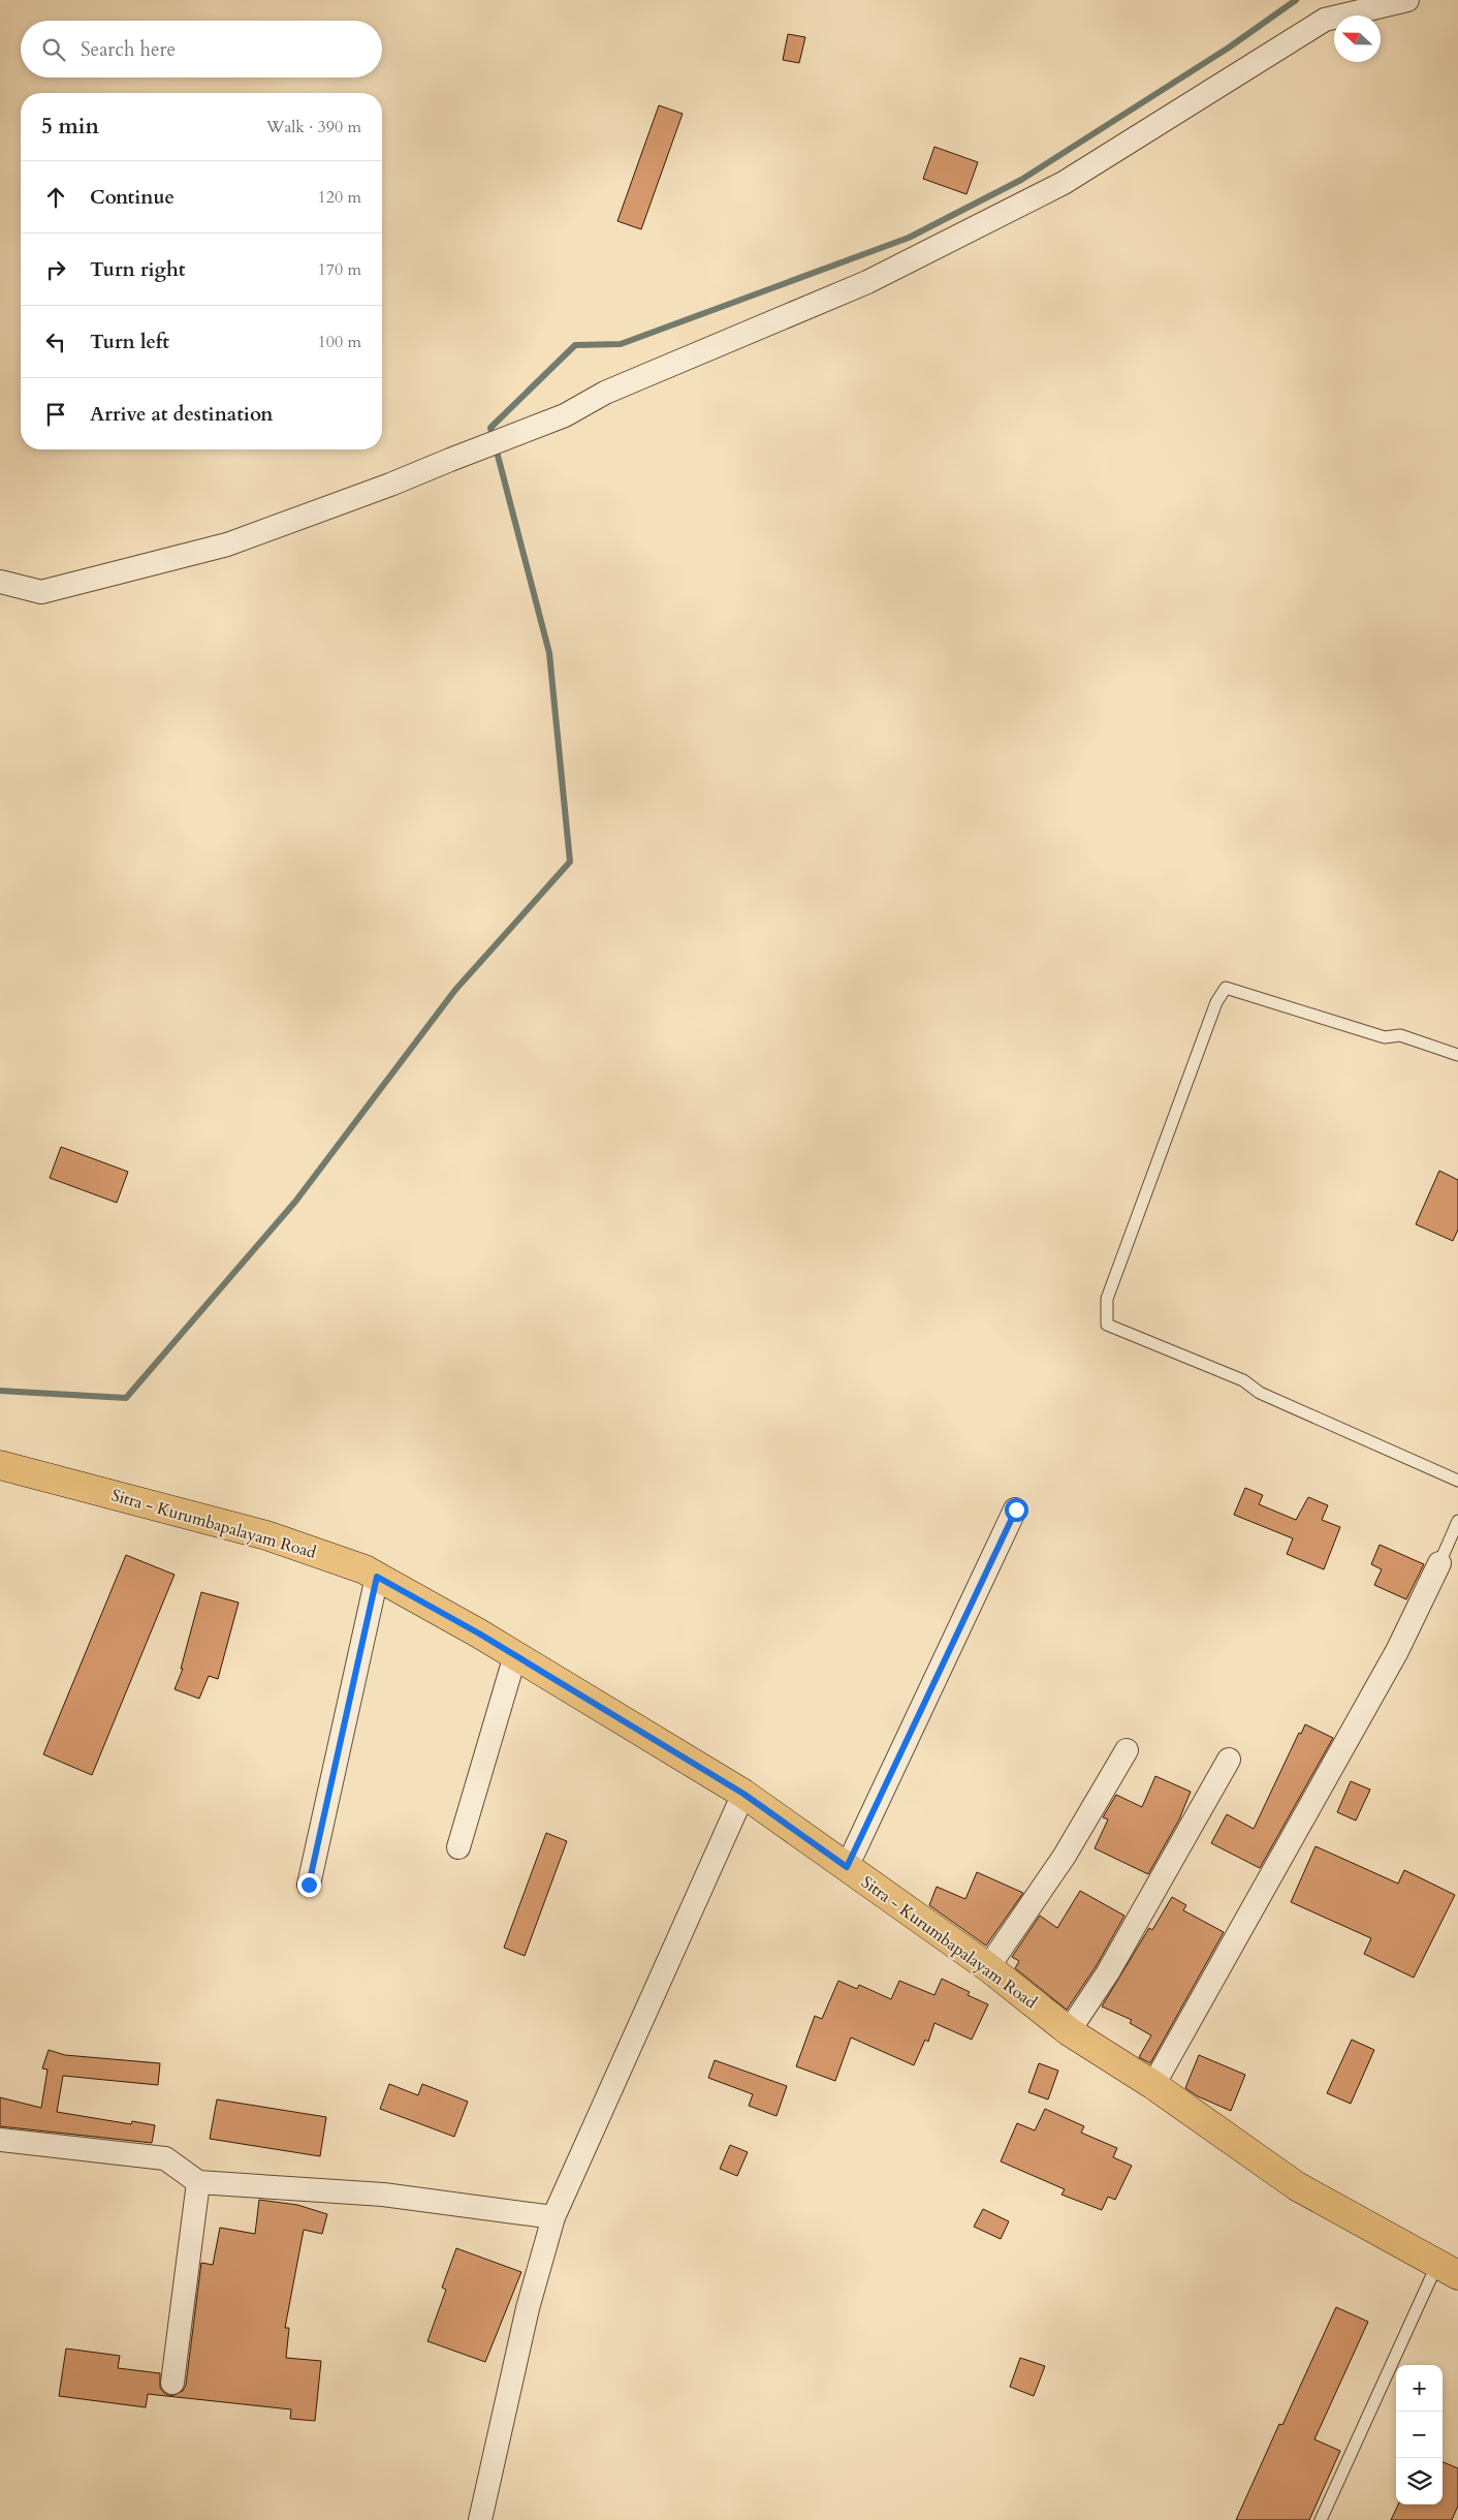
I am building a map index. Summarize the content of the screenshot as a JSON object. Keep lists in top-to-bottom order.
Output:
{
  "streets": {
    "main road": ["Sitra - Kurumbapalayam Road"]
  },
  "north": "left",
  "page": {
    "search": "Search here",
    "heading": ["5 min", "Walk · 390 m"],
    "list": [
      ["Continue", "120 m"],
      ["Turn right", "170 m"],
      ["Turn left", "100 m"],
      "Arrive at destination"
    ],
    "map_buttons": ["+", "−"]
  }
}
